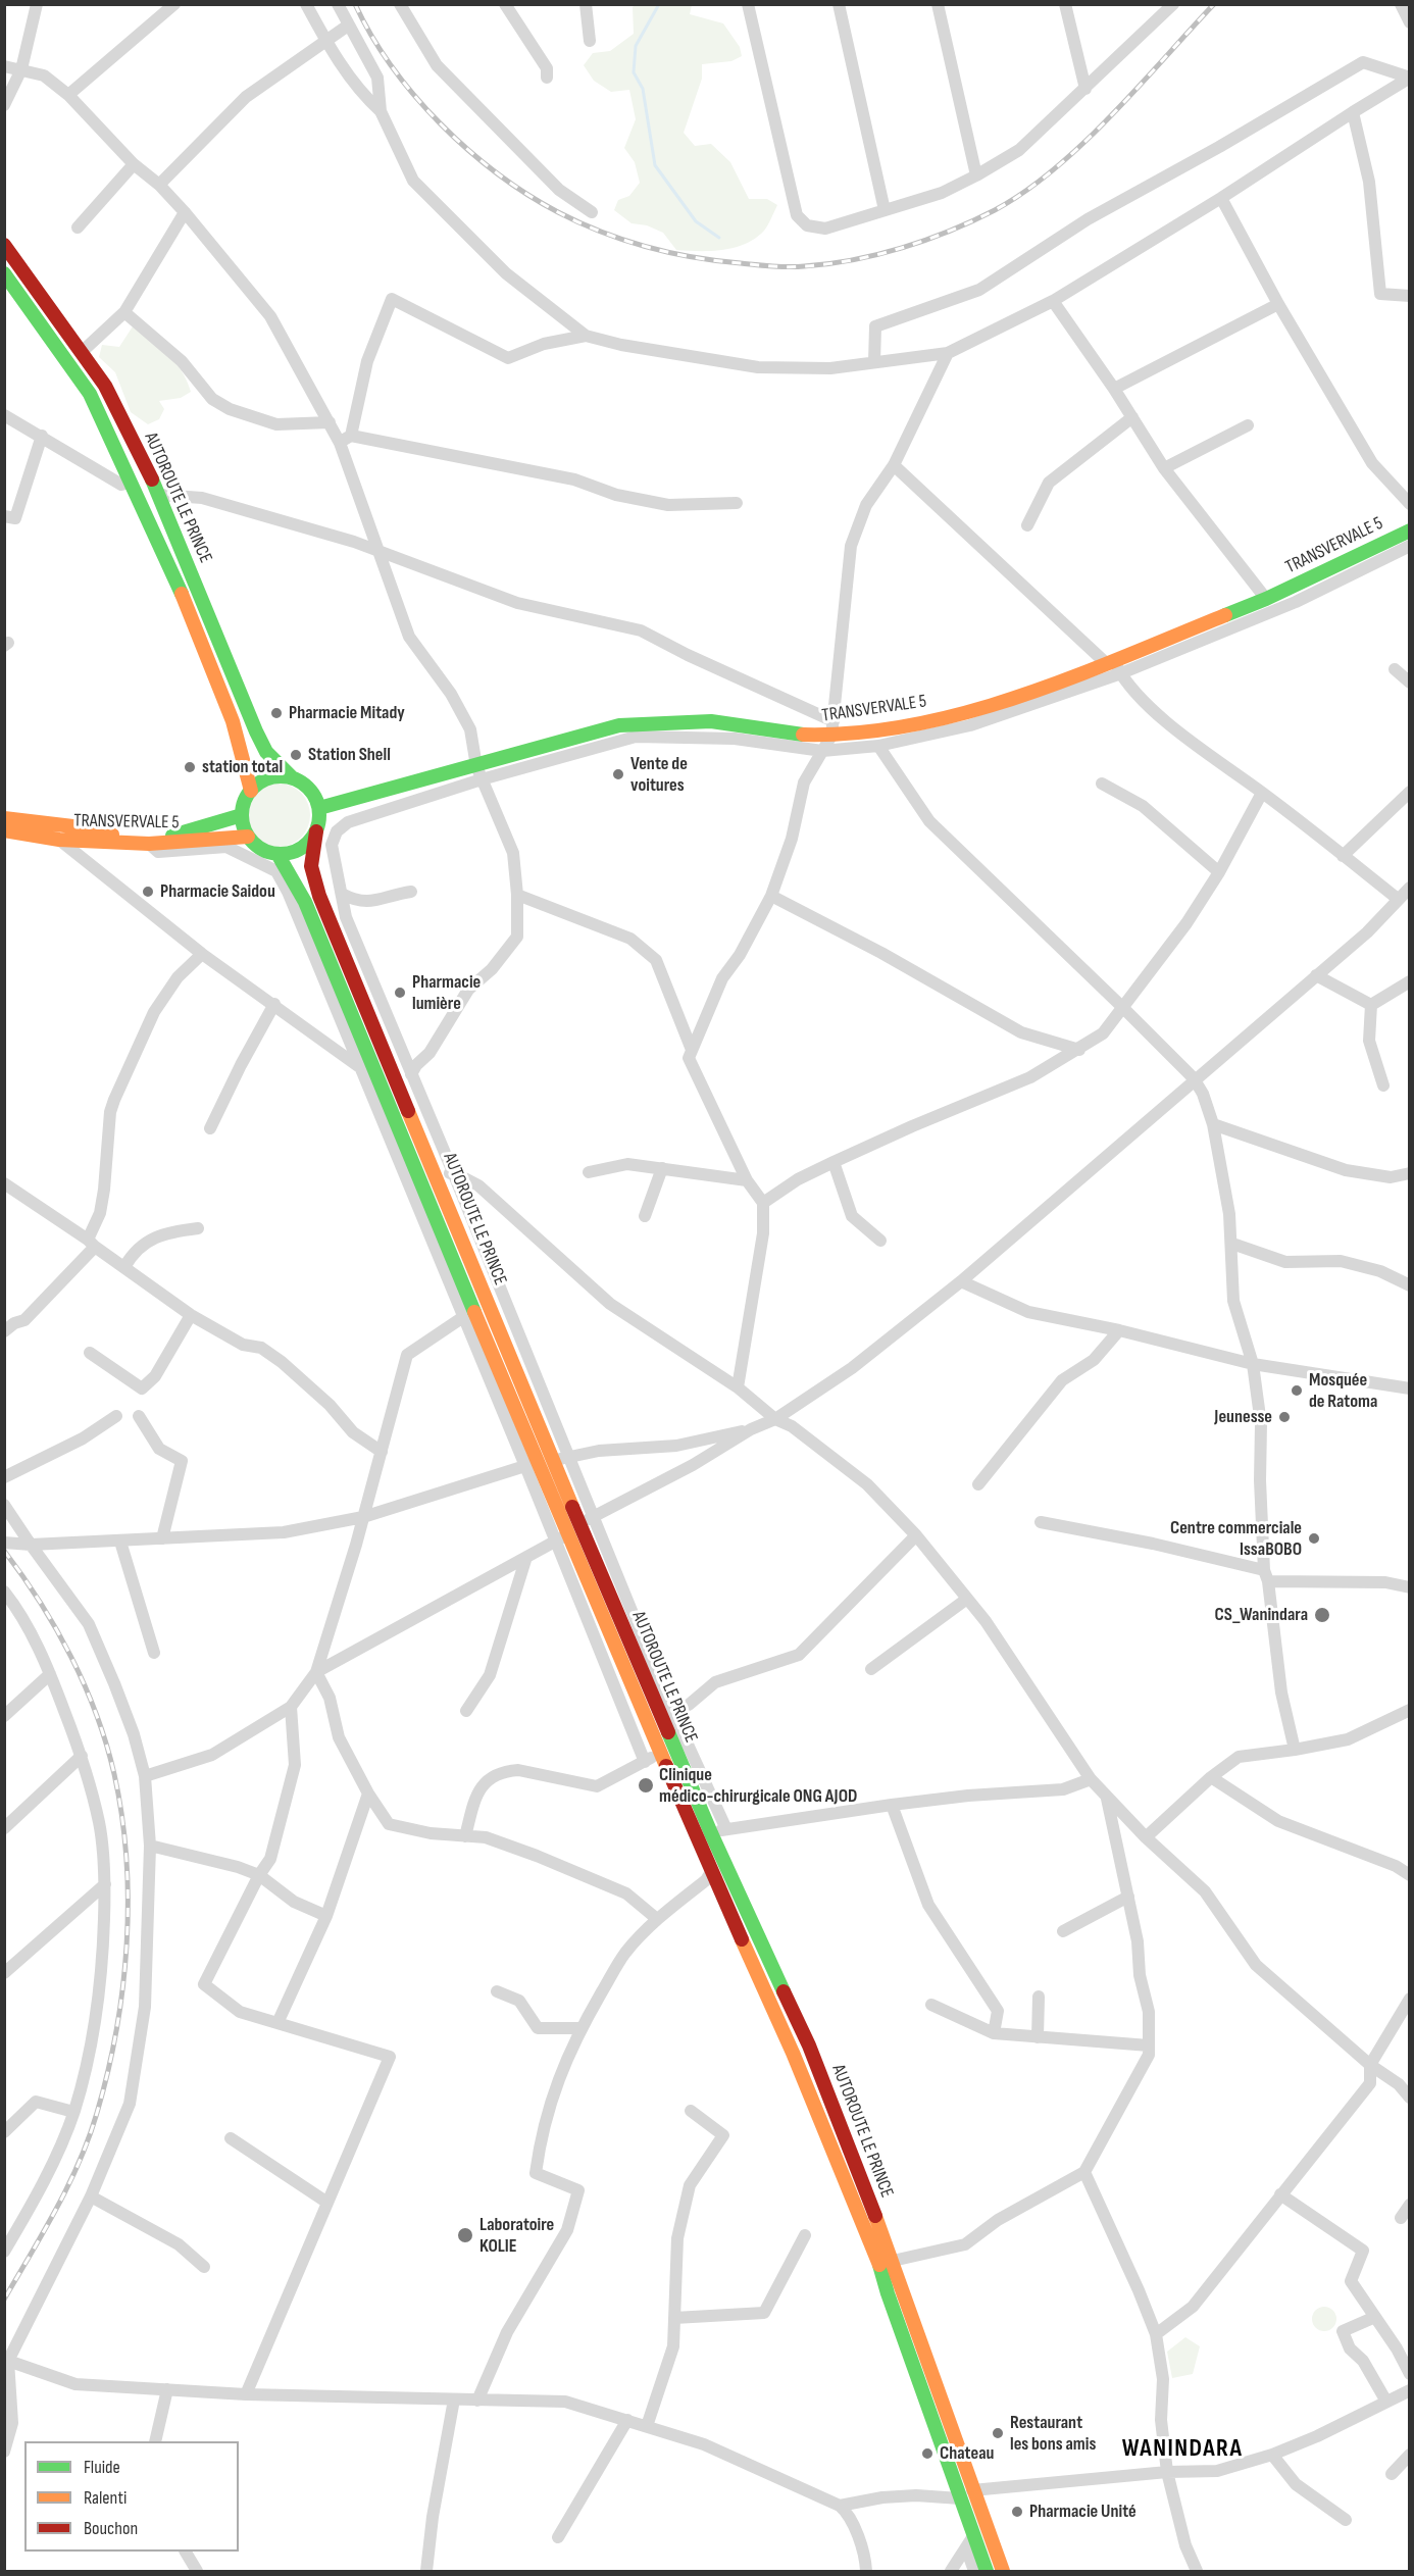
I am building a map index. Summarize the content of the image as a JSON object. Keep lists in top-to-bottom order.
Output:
{
  "streets": {
    "main road": ["AUTOROUTE LE PRINCE", "TRANSVERVALE 5"]
  },
  "crossings": [
    ["AUTOROUTE LE PRINCE", "TRANSVERVALE 5"]
  ],
  "districts": ["WANINDARA"],
  "places": [
    "Pharmacie Mitady",
    "Station Shell",
    "station total",
    "Vente de voitures",
    "Pharmacie Saidou",
    "Pharmacie lumière",
    "Mosquée de Ratoma",
    "Jeunesse",
    "Centre commerciale IssaBOBO",
    "CS_Wanindara",
    "Clinique médico-chirurgicale ONG AJOD",
    "Laboratoire KOLIE",
    "Restaurant les bons amis",
    "Chateau",
    "Pharmacie Unité"
  ],
  "legend": ["Fluide", "Ralenti", "Bouchon"]
}
